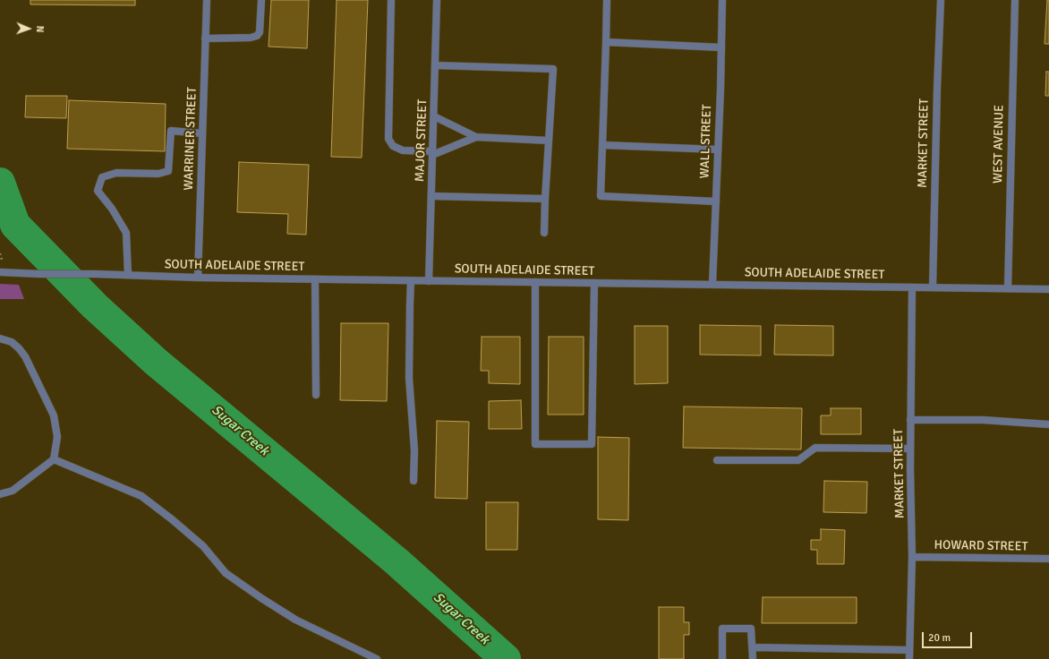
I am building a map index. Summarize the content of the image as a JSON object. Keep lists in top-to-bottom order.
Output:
{
  "streets": {
    "street": [
      "WARRINER STREET",
      "MAJOR STREET",
      "WALL STREET",
      "MARKET STREET",
      "WEST AVENUE",
      "SOUTH ADELAIDE STREET",
      "HOWARD STREET"
    ]
  },
  "crossings": [
    ["WARRINER STREET", "SOUTH ADELAIDE STREET"],
    ["MAJOR STREET", "SOUTH ADELAIDE STREET"],
    ["WALL STREET", "SOUTH ADELAIDE STREET"],
    ["MARKET STREET", "SOUTH ADELAIDE STREET"],
    ["MARKET STREET", "HOWARD STREET"],
    ["WEST AVENUE", "SOUTH ADELAIDE STREET"]
  ],
  "water": ["Sugar Creek"],
  "scale_bar": "20 m",
  "north": "right"
}
